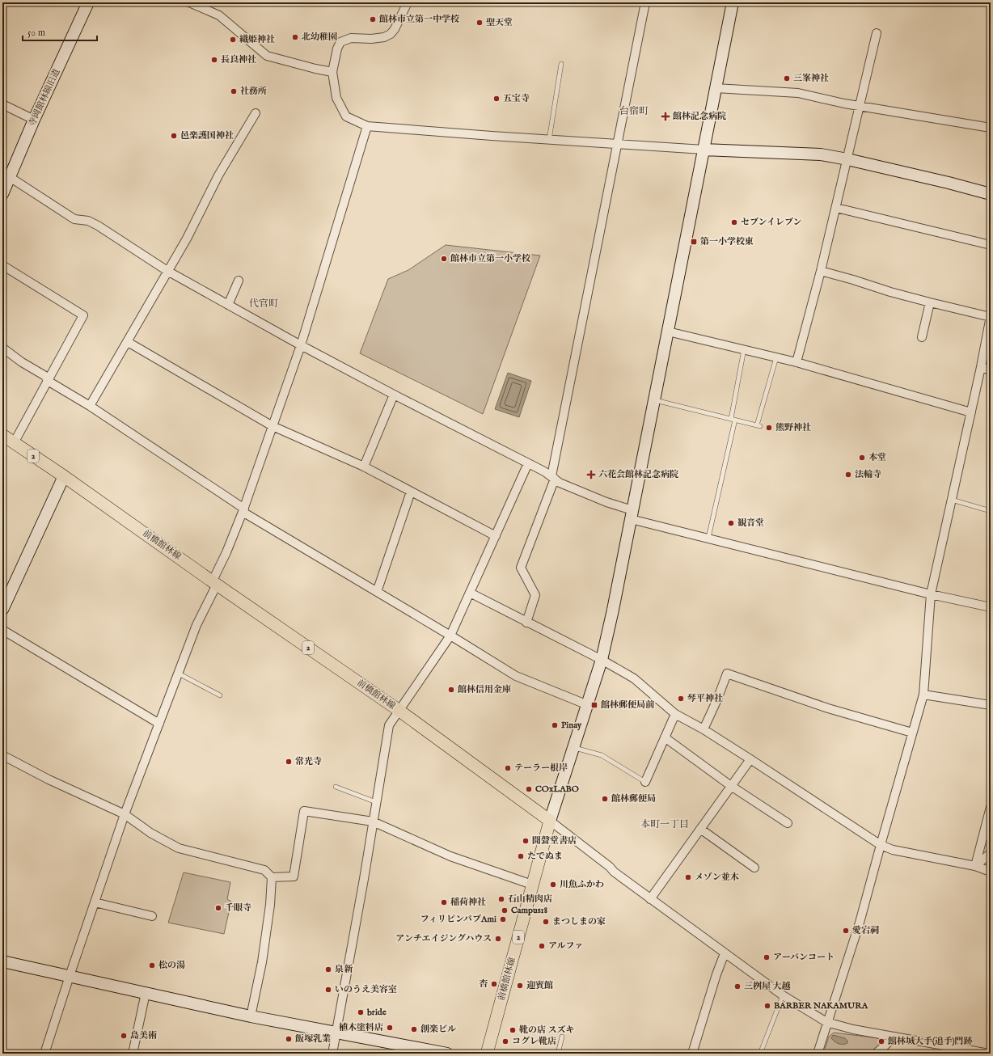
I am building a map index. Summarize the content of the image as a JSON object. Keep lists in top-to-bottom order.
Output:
{
  "streets": {
    "main road": ["2", "前橋館林線"],
    "street": ["寺岡館林線旧道"]
  },
  "districts": ["台宿町", "代官町", "本町一丁目"],
  "places": {
    "other": [
      "館林市立第一中学校",
      "聖天堂",
      "北幼稚園",
      "織姫神社",
      "長良神社",
      "三峯神社",
      "社務所",
      "五宝寺",
      "邑楽護国神社",
      "セブンイレブン",
      "館林市立第一小学校",
      "熊野神社",
      "本堂",
      "法輪寺",
      "観音堂",
      "館林信用金庫",
      "琴平神社",
      "Pinay",
      "常光寺",
      "テーラー根岸",
      "COxLABO",
      "館林郵便局",
      "聞聲堂書店",
      "たでぬま",
      "メゾン並木",
      "川魚ふかわ",
      "石山精肉店",
      "稲荷神社",
      "千眼寺",
      "Campus18",
      "フィリピンパブAmi",
      "まつしまの家",
      "愛宕祠",
      "アンチエイジングハウス",
      "アルファ",
      "アーバンコート",
      "松の湯",
      "泉新",
      "杏",
      "迎賓館",
      "三桝屋 大越",
      "いのうえ美容室",
      "BARBER NAKAMURA",
      "bride",
      "植木塗料店",
      "創楽ビル",
      "靴の店 スズキ",
      "島美術",
      "飯塚乳業",
      "コグレ靴店",
      "館林城大手(追手)門跡"
    ],
    "health": ["館林記念病院", "六花会館林記念病院"],
    "transit": ["第一小学校東", "館林郵便局前"]
  },
  "scale_bar": "50 m"
}
